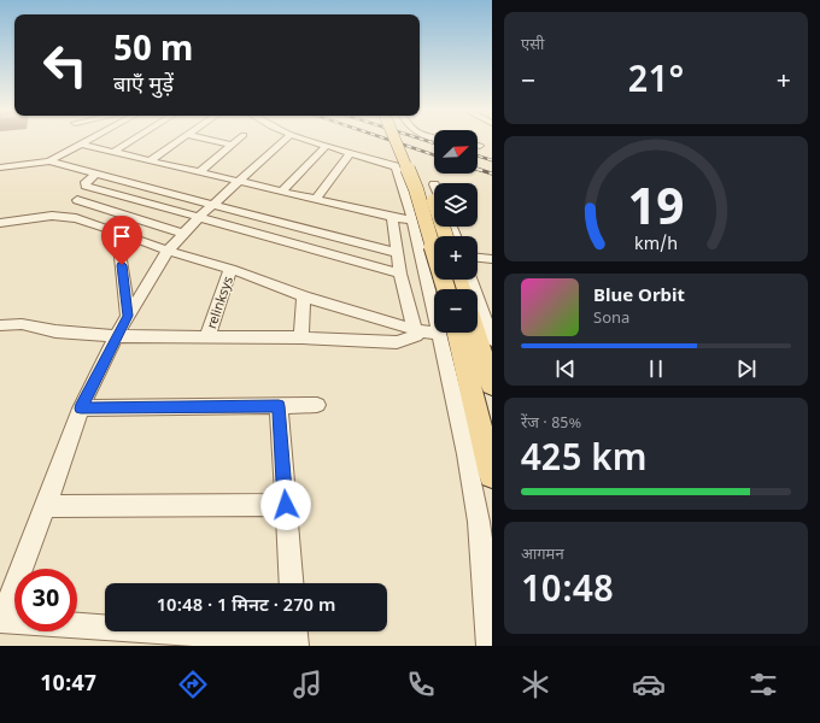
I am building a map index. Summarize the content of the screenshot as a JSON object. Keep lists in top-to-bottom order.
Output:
{
  "streets": {
    "street": ["relinksys"]
  },
  "north": "top right",
  "page": {
    "tile": [
      "एसी",
      ["रेंज · 85%", "425 km"],
      ["आगमन", "10:48"]
    ],
    "turn": ["50 m", "बाएँ मुड़ें"],
    "heat": ["−", "21°", "+"],
    "map_buttons": ["+", "−"],
    "song": ["Blue Orbit", "Sona"],
    "limit": "30",
    "trip": "10:48 · 1 मिनट · 270 m",
    "tabs": "10:47",
    "gauge": ["19", "km/h"]
  }
}
